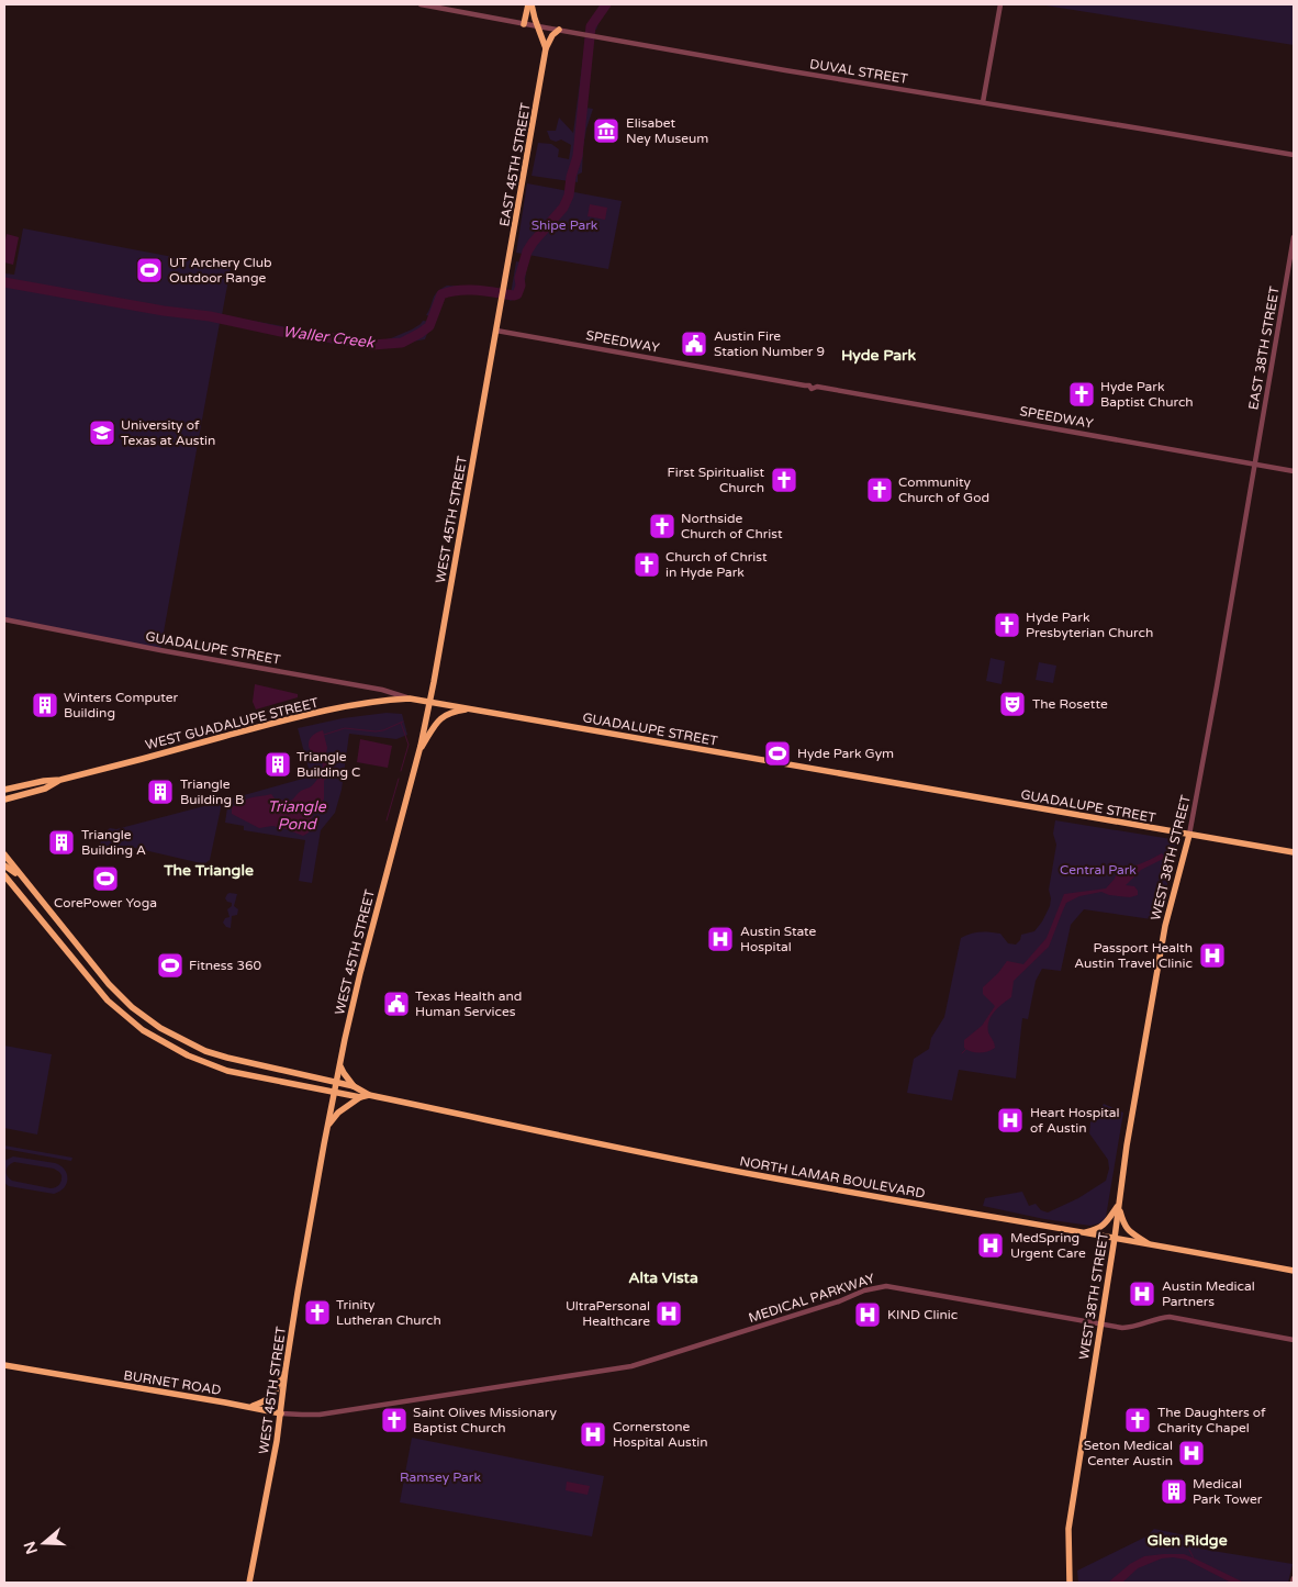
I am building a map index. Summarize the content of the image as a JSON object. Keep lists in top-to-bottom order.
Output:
{
  "streets": {
    "main road": [
      "EAST 45TH STREET",
      "WEST 45TH STREET",
      "GUADALUPE STREET",
      "WEST GUADALUPE STREET",
      "WEST 38TH STREET",
      "NORTH LAMAR BOULEVARD",
      "BURNET ROAD"
    ],
    "street": [
      "DUVAL STREET",
      "SPEEDWAY",
      "EAST 38TH STREET",
      "MEDICAL PARKWAY"
    ]
  },
  "crossings": [
    ["DUVAL STREET", "EAST 45TH STREET"],
    ["EAST 45TH STREET", "SPEEDWAY"],
    ["EAST 45TH STREET", "WEST 45TH STREET"],
    ["SPEEDWAY", "EAST 38TH STREET"],
    ["SPEEDWAY", "WEST 45TH STREET"],
    ["SPEEDWAY", "WEST 38TH STREET"],
    ["EAST 38TH STREET", "WEST 38TH STREET"],
    ["WEST 45TH STREET", "GUADALUPE STREET"],
    ["WEST 45TH STREET", "NORTH LAMAR BOULEVARD"],
    ["WEST 45TH STREET", "BURNET ROAD"],
    ["GUADALUPE STREET", "WEST GUADALUPE STREET"],
    ["GUADALUPE STREET", "WEST 38TH STREET"],
    ["WEST 38TH STREET", "NORTH LAMAR BOULEVARD"],
    ["WEST 38TH STREET", "MEDICAL PARKWAY"],
    ["MEDICAL PARKWAY", "BURNET ROAD"]
  ],
  "districts": [
    "Hyde Park",
    "The Triangle",
    "Alta Vista",
    "Glen Ridge"
  ],
  "water": ["Waller Creek", "Triangle Pond"],
  "parks": ["Shipe Park", "Central Park", "Ramsey Park"],
  "places": {
    "museum": ["Elisabet Ney Museum"],
    "sports": [
      "UT Archery Club Outdoor Range",
      "Hyde Park Gym",
      "CorePower Yoga",
      "Fitness 360"
    ],
    "public building": ["Austin Fire Station Number 9", "Texas Health and Human Services"],
    "church": [
      "Hyde Park Baptist Church",
      "First Spiritualist Church",
      "Community Church of God",
      "Northside Church of Christ",
      "Church of Christ in Hyde Park",
      "Hyde Park Presbyterian Church",
      "Trinity Lutheran Church",
      "Saint Olives Missionary Baptist Church",
      "The Daughters of Charity Chapel"
    ],
    "school or university": ["University of Texas at Austin"],
    "theatre": ["The Rosette"],
    "building": [
      "Winters Computer Building",
      "Triangle Building C",
      "Triangle Building B",
      "Triangle Building A",
      "Medical Park Tower"
    ],
    "hospital": [
      "Austin State Hospital",
      "Passport Health Austin Travel Clinic",
      "Heart Hospital of Austin",
      "MedSpring Urgent Care",
      "Austin Medical Partners",
      "UltraPersonal Healthcare",
      "KIND Clinic",
      "Cornerstone Hospital Austin",
      "Seton Medical Center Austin"
    ]
  },
  "north": "left"
}
